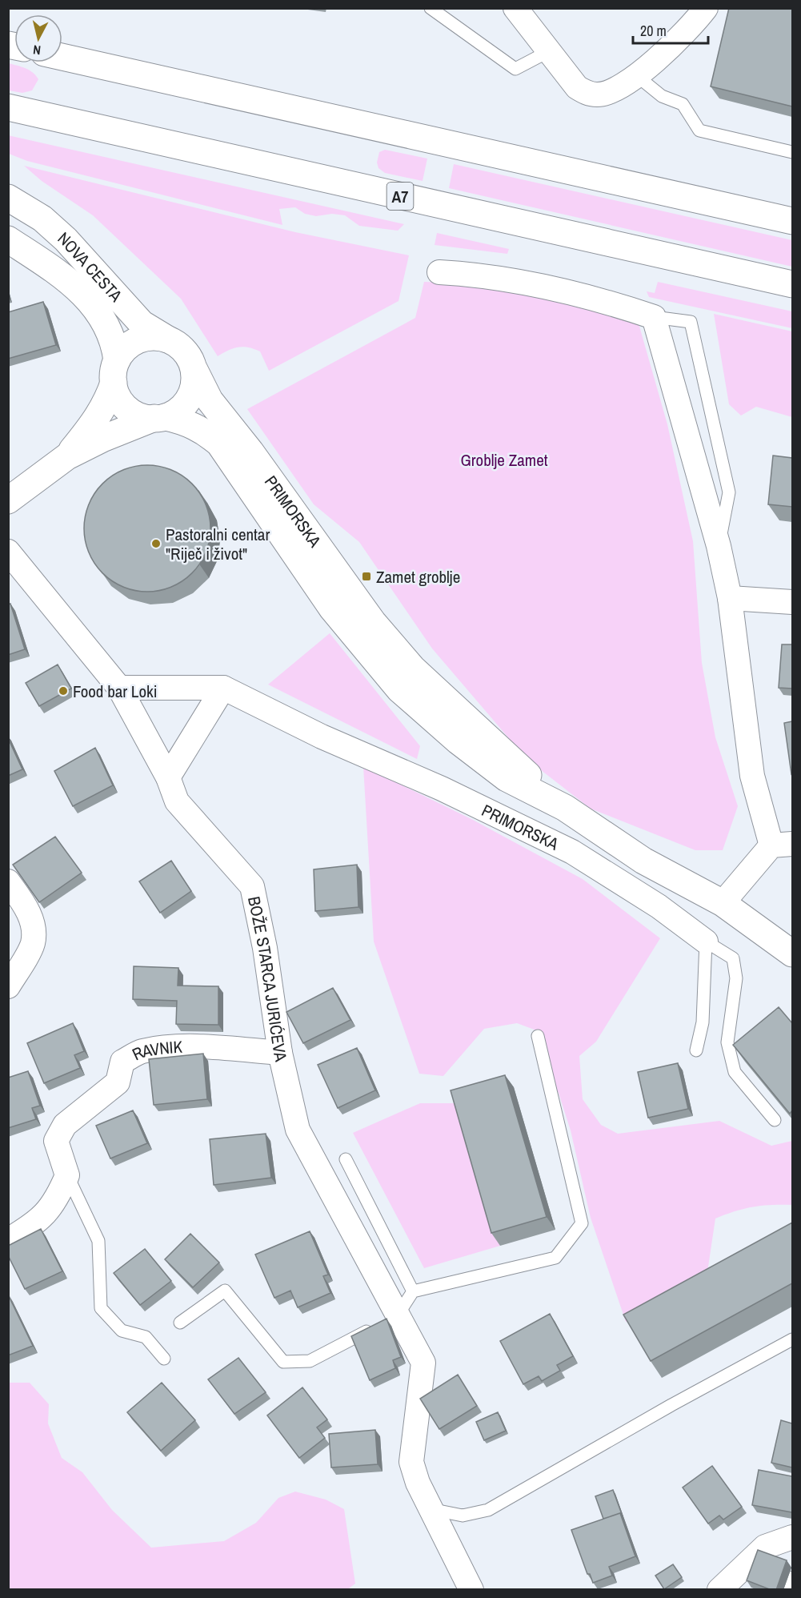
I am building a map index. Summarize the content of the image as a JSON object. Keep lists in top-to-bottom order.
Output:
{
  "streets": {
    "main road": ["A7", "NOVA CESTA", "PRIMORSKA"],
    "street": ["BOŽE STARCA JURIĆEVA", "RAVNIK"]
  },
  "crossings": [
    ["NOVA CESTA", "PRIMORSKA"],
    ["PRIMORSKA", "BOŽE STARCA JURIĆEVA"],
    ["BOŽE STARCA JURIĆEVA", "RAVNIK"]
  ],
  "parks": ["Groblje Zamet"],
  "places": {
    "other": ["Pastoralni centar \"Riječ i život\"", "Food bar Loki"],
    "transit": ["Zamet groblje"]
  },
  "scale_bar": "20 m",
  "north": "bottom"
}
